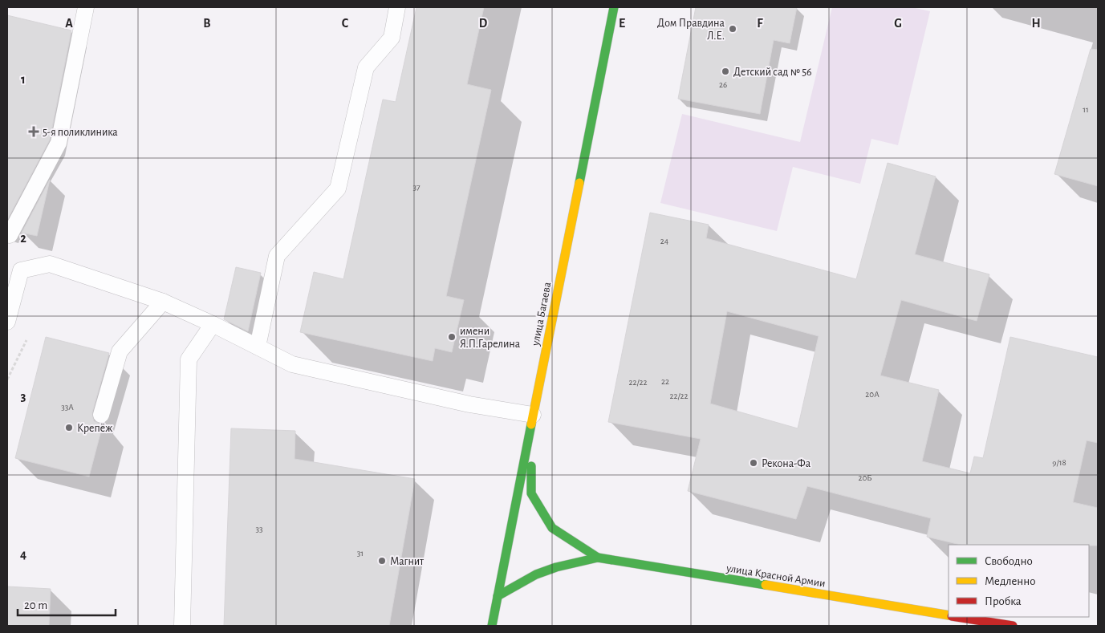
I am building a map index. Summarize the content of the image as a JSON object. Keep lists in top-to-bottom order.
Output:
{
  "streets": {
    "main road": ["улица Багаева", "улица Красной Армии"]
  },
  "crossings": [
    ["улица Багаева", "улица Красной Армии"]
  ],
  "places": {
    "other": [
      "Дом Правдина Л.Е.",
      "Детский сад № 56",
      "имени Я.П.Гарелина",
      "Крепёж",
      "Рекона-Фа",
      "Магнит"
    ],
    "health": ["5-я поликлиника"]
  },
  "house_numbers": [
    "26",
    "11",
    "37",
    "24",
    "22",
    "22/22",
    "20А",
    "22/22",
    "33А",
    "9/18",
    "20Б",
    "33",
    "31"
  ],
  "legend": ["Свободно", "Медленно", "Пробка"],
  "scale_bar": "20 m",
  "grid": {
    "columns": [
      "A",
      "B",
      "C",
      "D",
      "E",
      "F",
      "G",
      "H"
    ],
    "rows": [
      "1",
      "2",
      "3",
      "4"
    ]
  }
}
